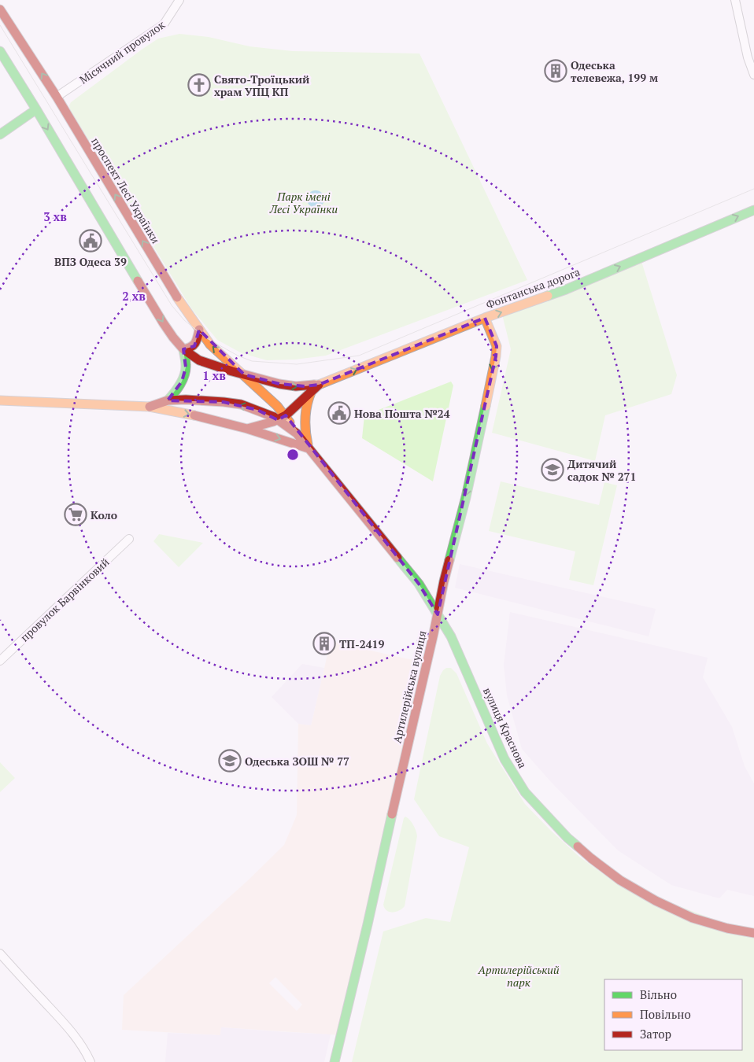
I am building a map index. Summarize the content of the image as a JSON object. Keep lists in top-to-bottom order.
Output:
{
  "streets": {
    "main road": [
      "проспект Лесі Українки",
      "Фонтанська дорога",
      "Артилерійська вулиця",
      "вулиця Краснова"
    ],
    "street": ["Місячний провулок", "провулок Барвінковий"]
  },
  "crossings": [
    ["Місячний провулок", "проспект Лесі Українки"],
    ["проспект Лесі Українки", "Фонтанська дорога"],
    ["проспект Лесі Українки", "вулиця Краснова"],
    ["Фонтанська дорога", "Артилерійська вулиця"],
    ["Артилерійська вулиця", "вулиця Краснова"]
  ],
  "one_way": ["Фонтанська дорога", "Артилерійська вулиця"],
  "parks": ["Парк імені Лесі Українки", "Артилерійський парк"],
  "places": {
    "building": ["Одеська телевежа, 199 м", "ТП-2419"],
    "church": ["Свято-Троїцький храм УПЦ КП"],
    "public building": ["ВПЗ Одеса 39", "Нова Пошта №24"],
    "school or university": ["Дитячий садок № 271", "Одеська ЗОШ № 77"],
    "supermarket": ["Коло"]
  },
  "legend": ["Вільно", "Повільно", "Затор"],
  "rings": ["3 хв", "2 хв", "1 хв"]
}
